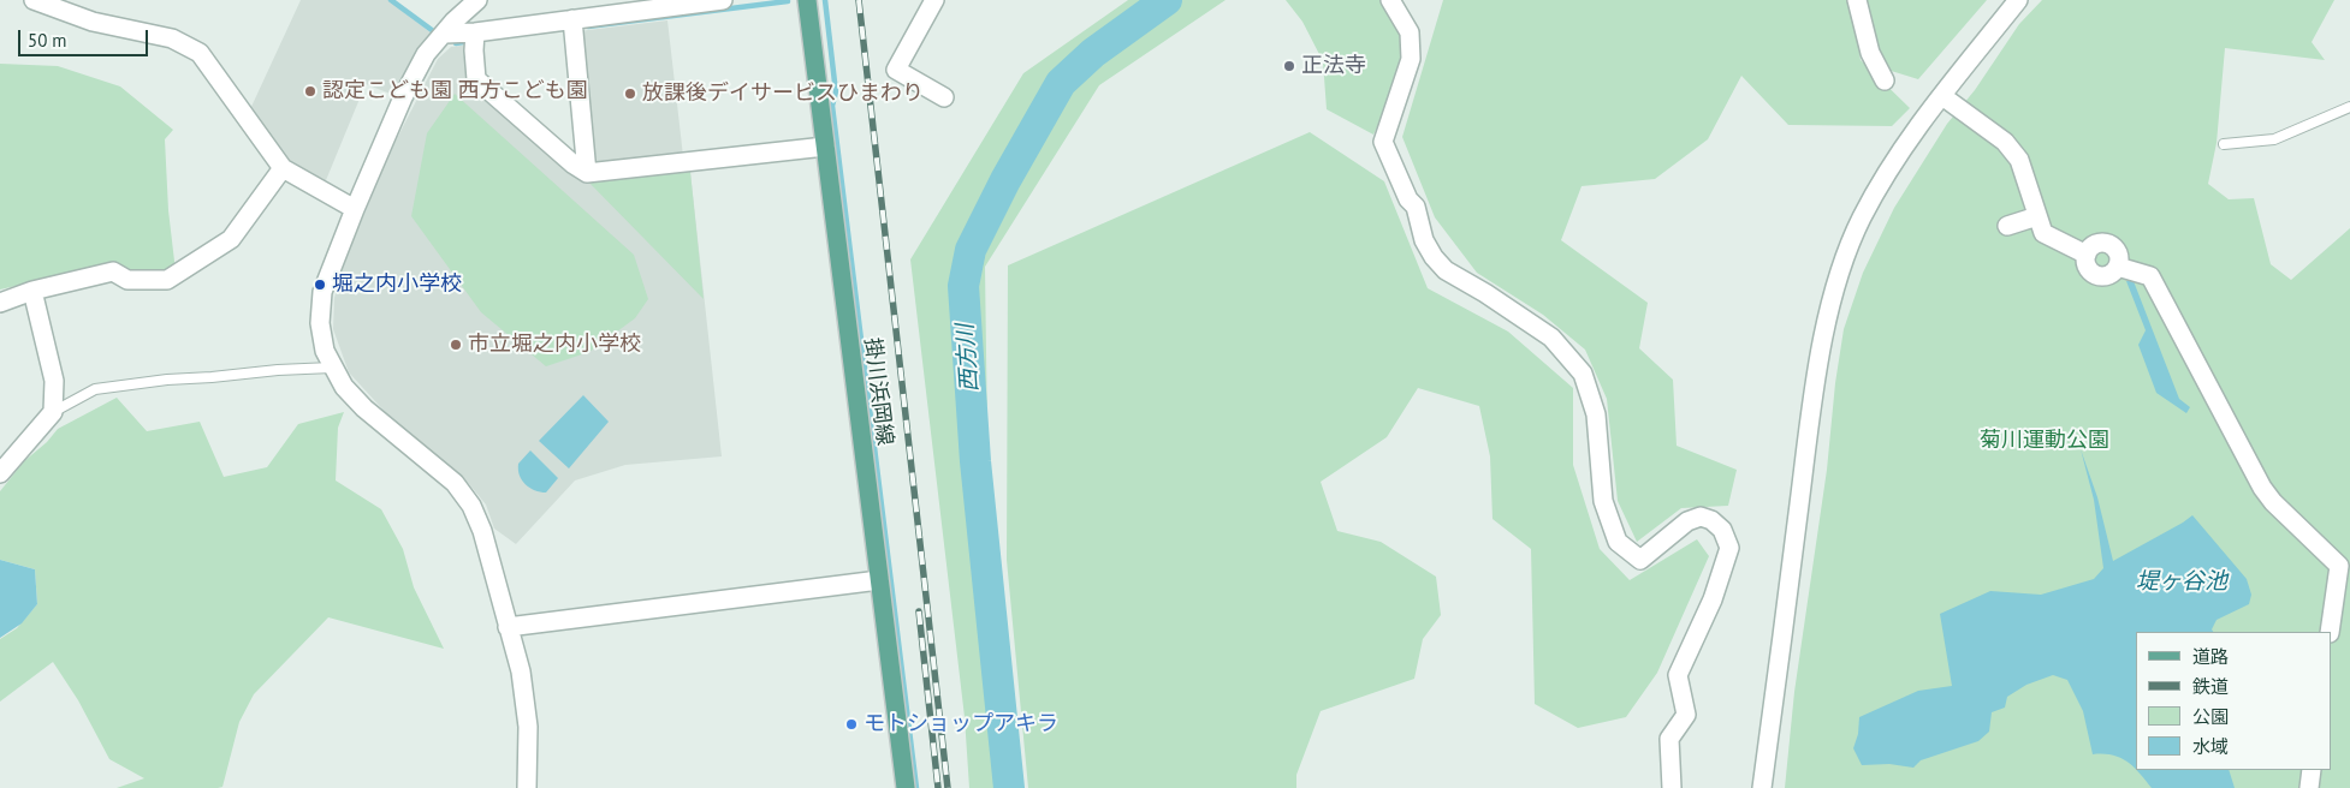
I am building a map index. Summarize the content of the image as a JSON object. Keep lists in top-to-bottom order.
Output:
{
  "streets": {
    "main road": ["掛川浜岡線"]
  },
  "water": ["西方川", "堤ヶ谷池"],
  "parks": ["菊川運動公園"],
  "places": [
    "正法寺",
    "認定こども園 西方こども園",
    "放課後デイサービスひまわり",
    "堀之内小学校",
    "市立堀之内小学校",
    "モトショップアキラ"
  ],
  "legend": [
    "道路",
    "鉄道",
    "公園",
    "水域"
  ],
  "scale_bar": "50 m"
}
